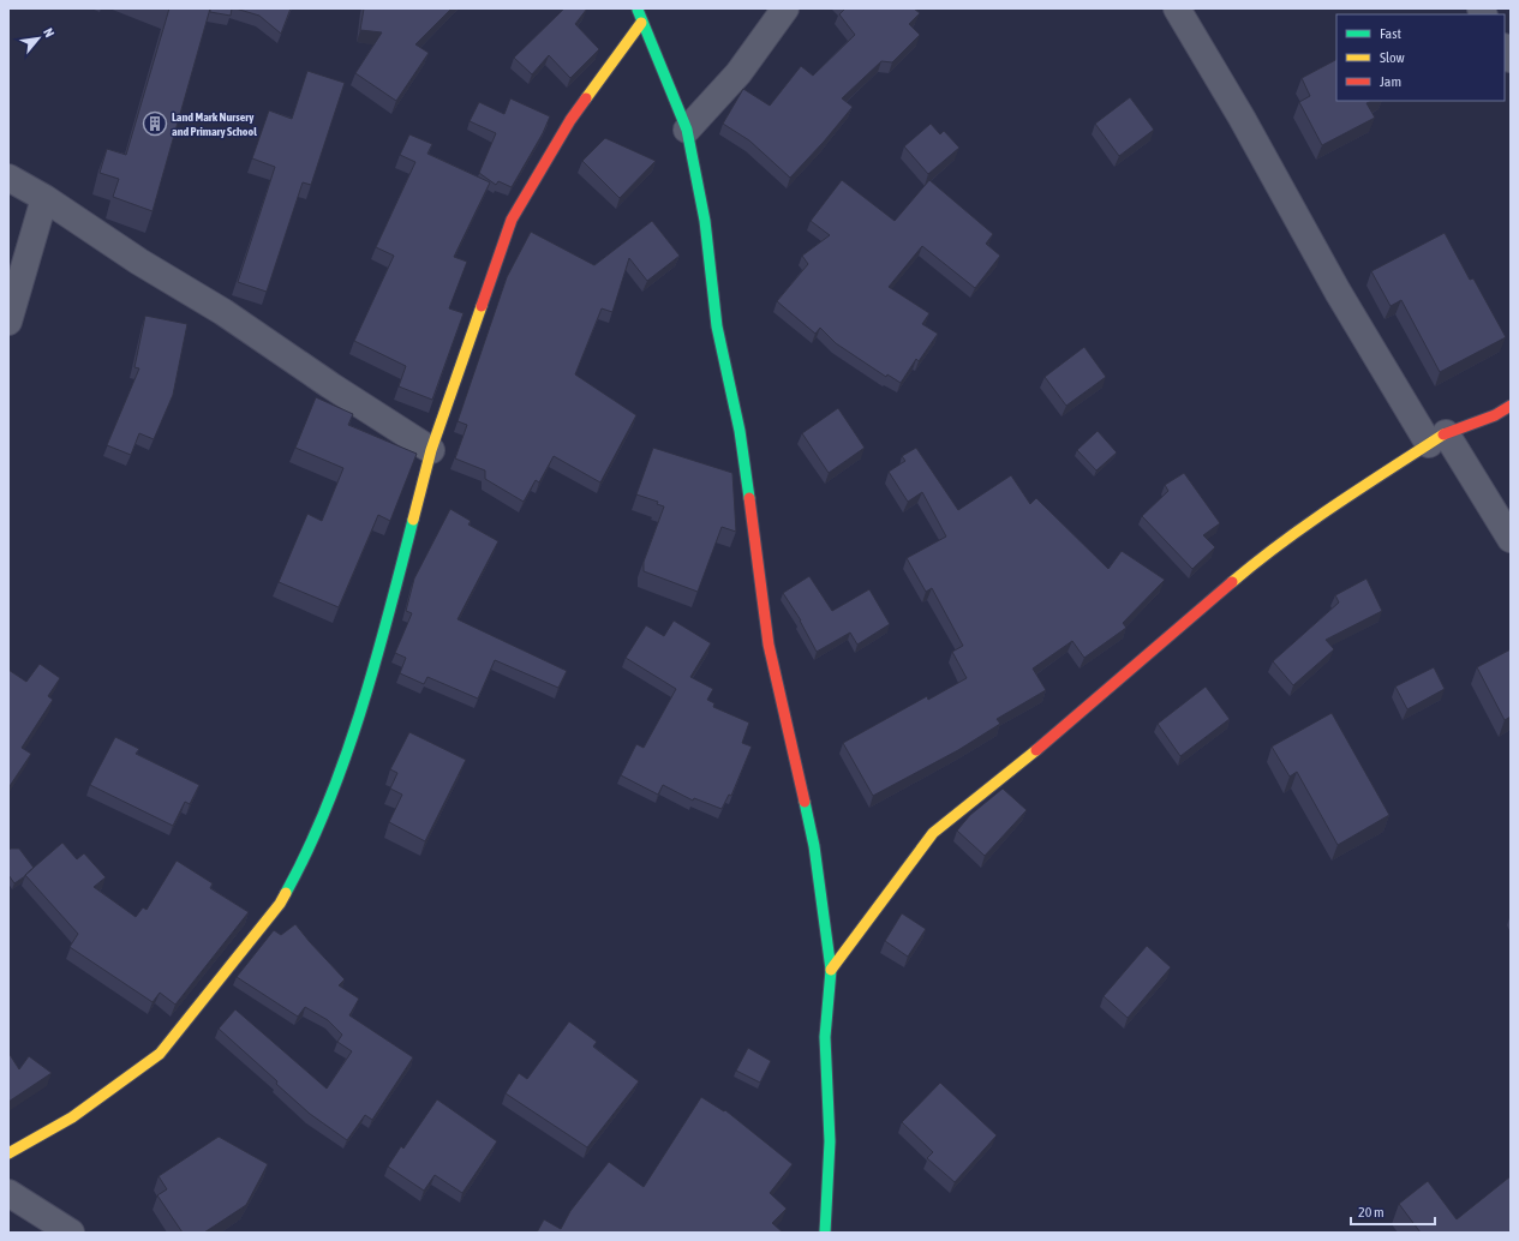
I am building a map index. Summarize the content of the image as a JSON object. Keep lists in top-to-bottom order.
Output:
{
  "places": {
    "building": ["Land Mark Nursery and Primary School"]
  },
  "legend": ["Fast", "Slow", "Jam"],
  "scale_bar": "20 m",
  "north": "top right"
}
